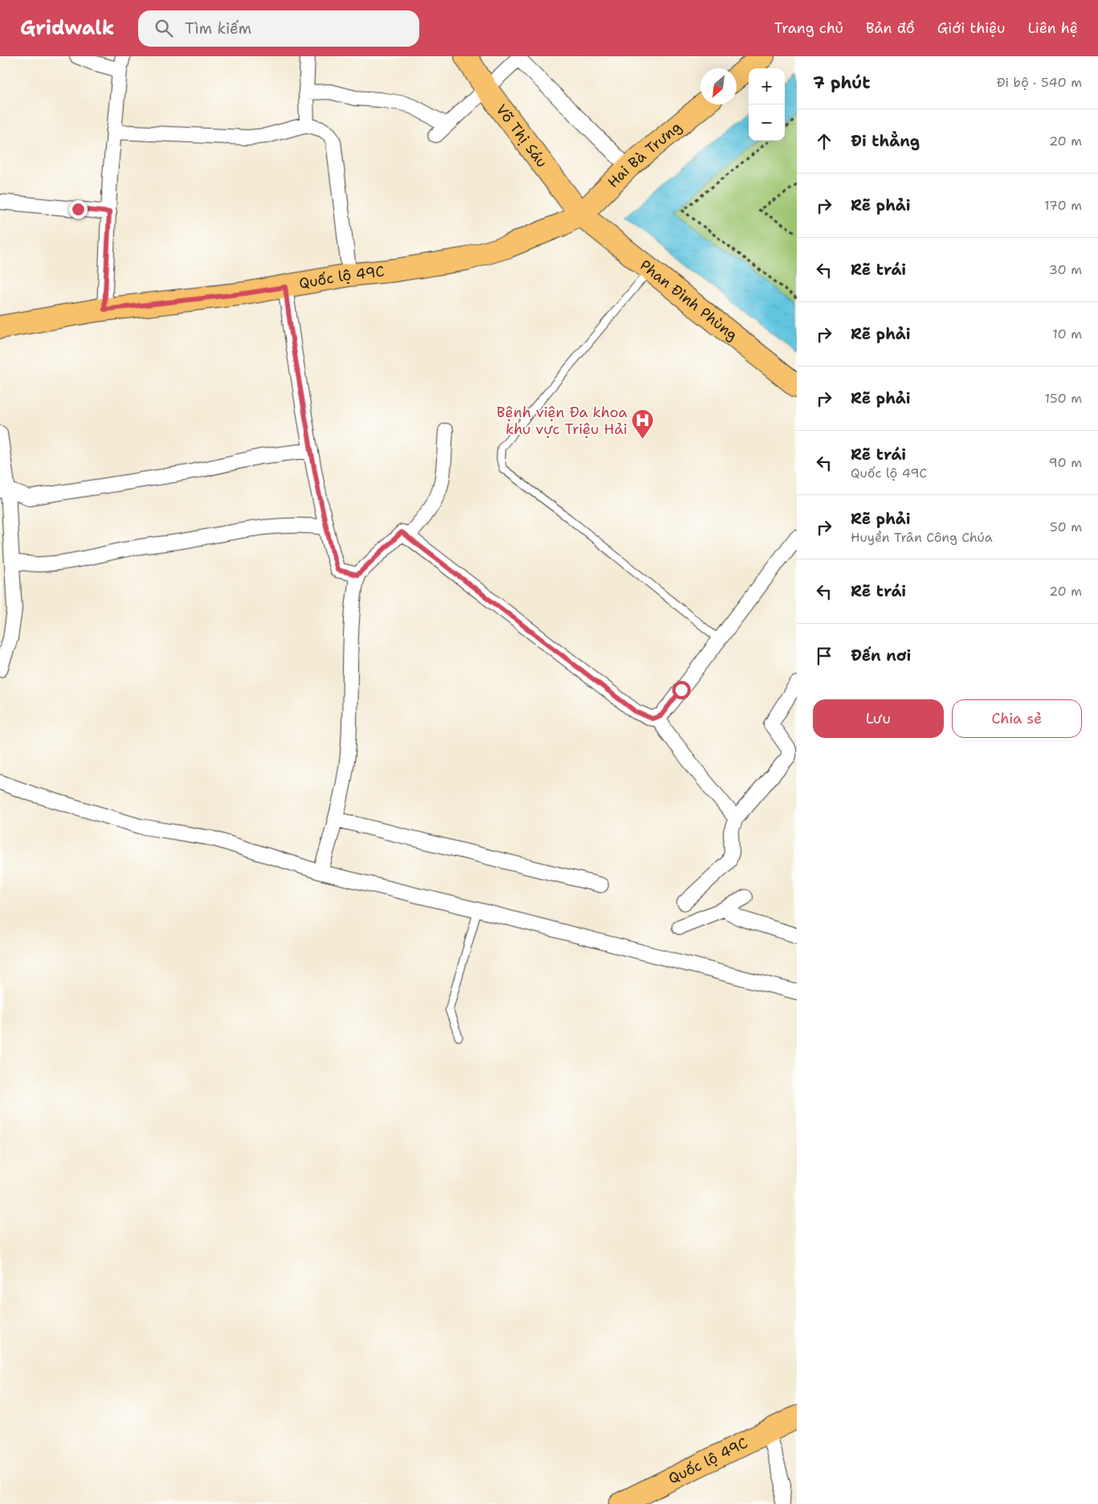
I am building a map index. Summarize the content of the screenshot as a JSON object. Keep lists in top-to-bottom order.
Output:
{
  "streets": {
    "main road": [
      "Võ Thị Sáu",
      "Hai Bà Trưng",
      "Quốc lộ 49C",
      "Phan Đình Phùng"
    ]
  },
  "crossings": [
    ["Võ Thị Sáu", "Hai Bà Trưng"],
    ["Võ Thị Sáu", "Quốc lộ 49C"],
    ["Võ Thị Sáu", "Phan Đình Phùng"],
    ["Hai Bà Trưng", "Quốc lộ 49C"],
    ["Hai Bà Trưng", "Phan Đình Phùng"],
    ["Quốc lộ 49C", "Phan Đình Phùng"]
  ],
  "places": {
    "hospital": ["Bệnh viện Đa khoa khu vực Triệu Hải"]
  },
  "north": "bottom left",
  "page": {
    "header": "Gridwalk",
    "search": "Tìm kiếm",
    "nav": [
      "Trang chủ",
      "Bản đồ",
      "Giới thiệu",
      "Liên hệ"
    ],
    "heading": ["7 phút", "Đi bộ · 540 m"],
    "map_buttons": ["+", "−"],
    "list": [
      ["Đi thẳng", "20 m"],
      ["Rẽ phải", "170 m"],
      ["Rẽ trái", "30 m"],
      ["Rẽ phải", "10 m"],
      ["Rẽ phải", "150 m"],
      ["Rẽ trái", "Quốc lộ 49C", "90 m"],
      ["Rẽ phải", "Huyền Trân Công Chúa", "50 m"],
      ["Rẽ trái", "20 m"],
      "Đến nơi"
    ],
    "buttons": ["Lưu", "Chia sẻ"]
  }
}
